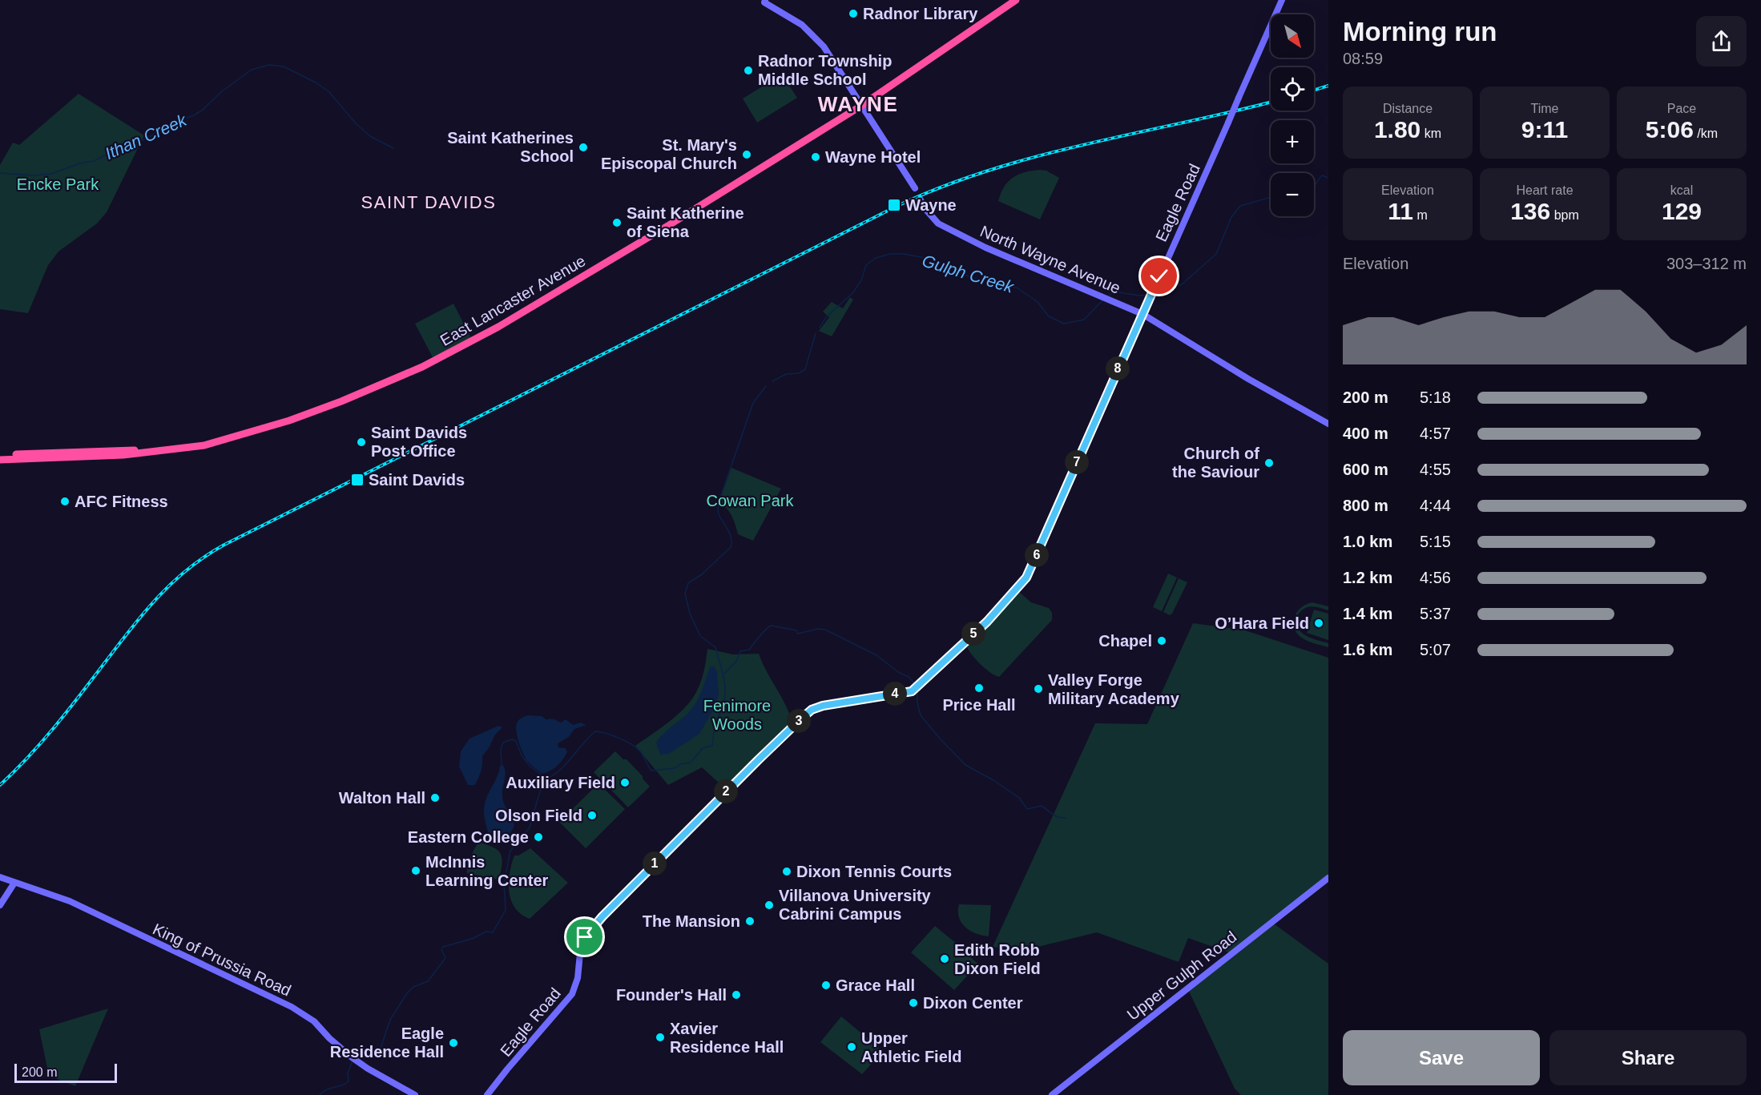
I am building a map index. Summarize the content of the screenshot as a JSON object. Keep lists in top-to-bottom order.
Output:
{
  "streets": {
    "highway": ["East Lancaster Avenue"],
    "street": [
      "Eagle Road",
      "North Wayne Avenue",
      "King of Prussia Road",
      "Upper Gulph Road"
    ]
  },
  "crossings": [
    ["Eagle Road", "North Wayne Avenue"]
  ],
  "districts": ["WAYNE", "SAINT DAVIDS"],
  "water": ["Ithan Creek", "Gulph Creek"],
  "parks": ["Encke Park", "Cowan Park", "Fenimore Woods"],
  "places": {
    "other": [
      "Radnor Library",
      "Radnor Township Middle School",
      "Saint Katherines School",
      "St. Mary's Episcopal Church",
      "Wayne Hotel",
      "Saint Katherine of Siena",
      "Saint Davids Post Office",
      "Church of the Saviour",
      "AFC Fitness",
      "O’Hara Field",
      "Chapel",
      "Price Hall",
      "Valley Forge Military Academy",
      "Auxiliary Field",
      "Walton Hall",
      "Olson Field",
      "Eastern College",
      "McInnis Learning Center",
      "Dixon Tennis Courts",
      "Villanova University Cabrini Campus",
      "The Mansion",
      "Edith Robb Dixon Field",
      "Grace Hall",
      "Founder's Hall",
      "Dixon Center",
      "Xavier Residence Hall",
      "Eagle Residence Hall",
      "Upper Athletic Field"
    ],
    "transit": ["Wayne", "Saint Davids"]
  },
  "scale_bar": "200 m",
  "north": "bottom right",
  "page": {
    "heading": ["Morning run", "08:59"],
    "map_buttons": ["+", "−"],
    "stats": [
      ["Distance", "1.80 km"],
      ["Time", "9:11"],
      ["Pace", "5:06 /km"],
      ["Elevation", "11 m"],
      ["Heart rate", "136 bpm"],
      ["kcal", "129"]
    ],
    "chart": ["Elevation", "303–312 m"],
    "pins": [
      "8",
      "7",
      "6",
      "5",
      "4",
      "3",
      "2",
      "1"
    ],
    "list": [
      {
        "name": "200 m",
        "note": "5:18"
      },
      {
        "name": "400 m",
        "note": "4:57"
      },
      {
        "name": "600 m",
        "note": "4:55"
      },
      {
        "name": "800 m",
        "note": "4:44"
      },
      {
        "name": "1.0 km",
        "note": "5:15"
      },
      {
        "name": "1.2 km",
        "note": "4:56"
      },
      {
        "name": "1.4 km",
        "note": "5:37"
      },
      {
        "name": "1.6 km",
        "note": "5:07"
      }
    ],
    "buttons": ["Save", "Share"],
    "scale": "200 m"
  }
}
